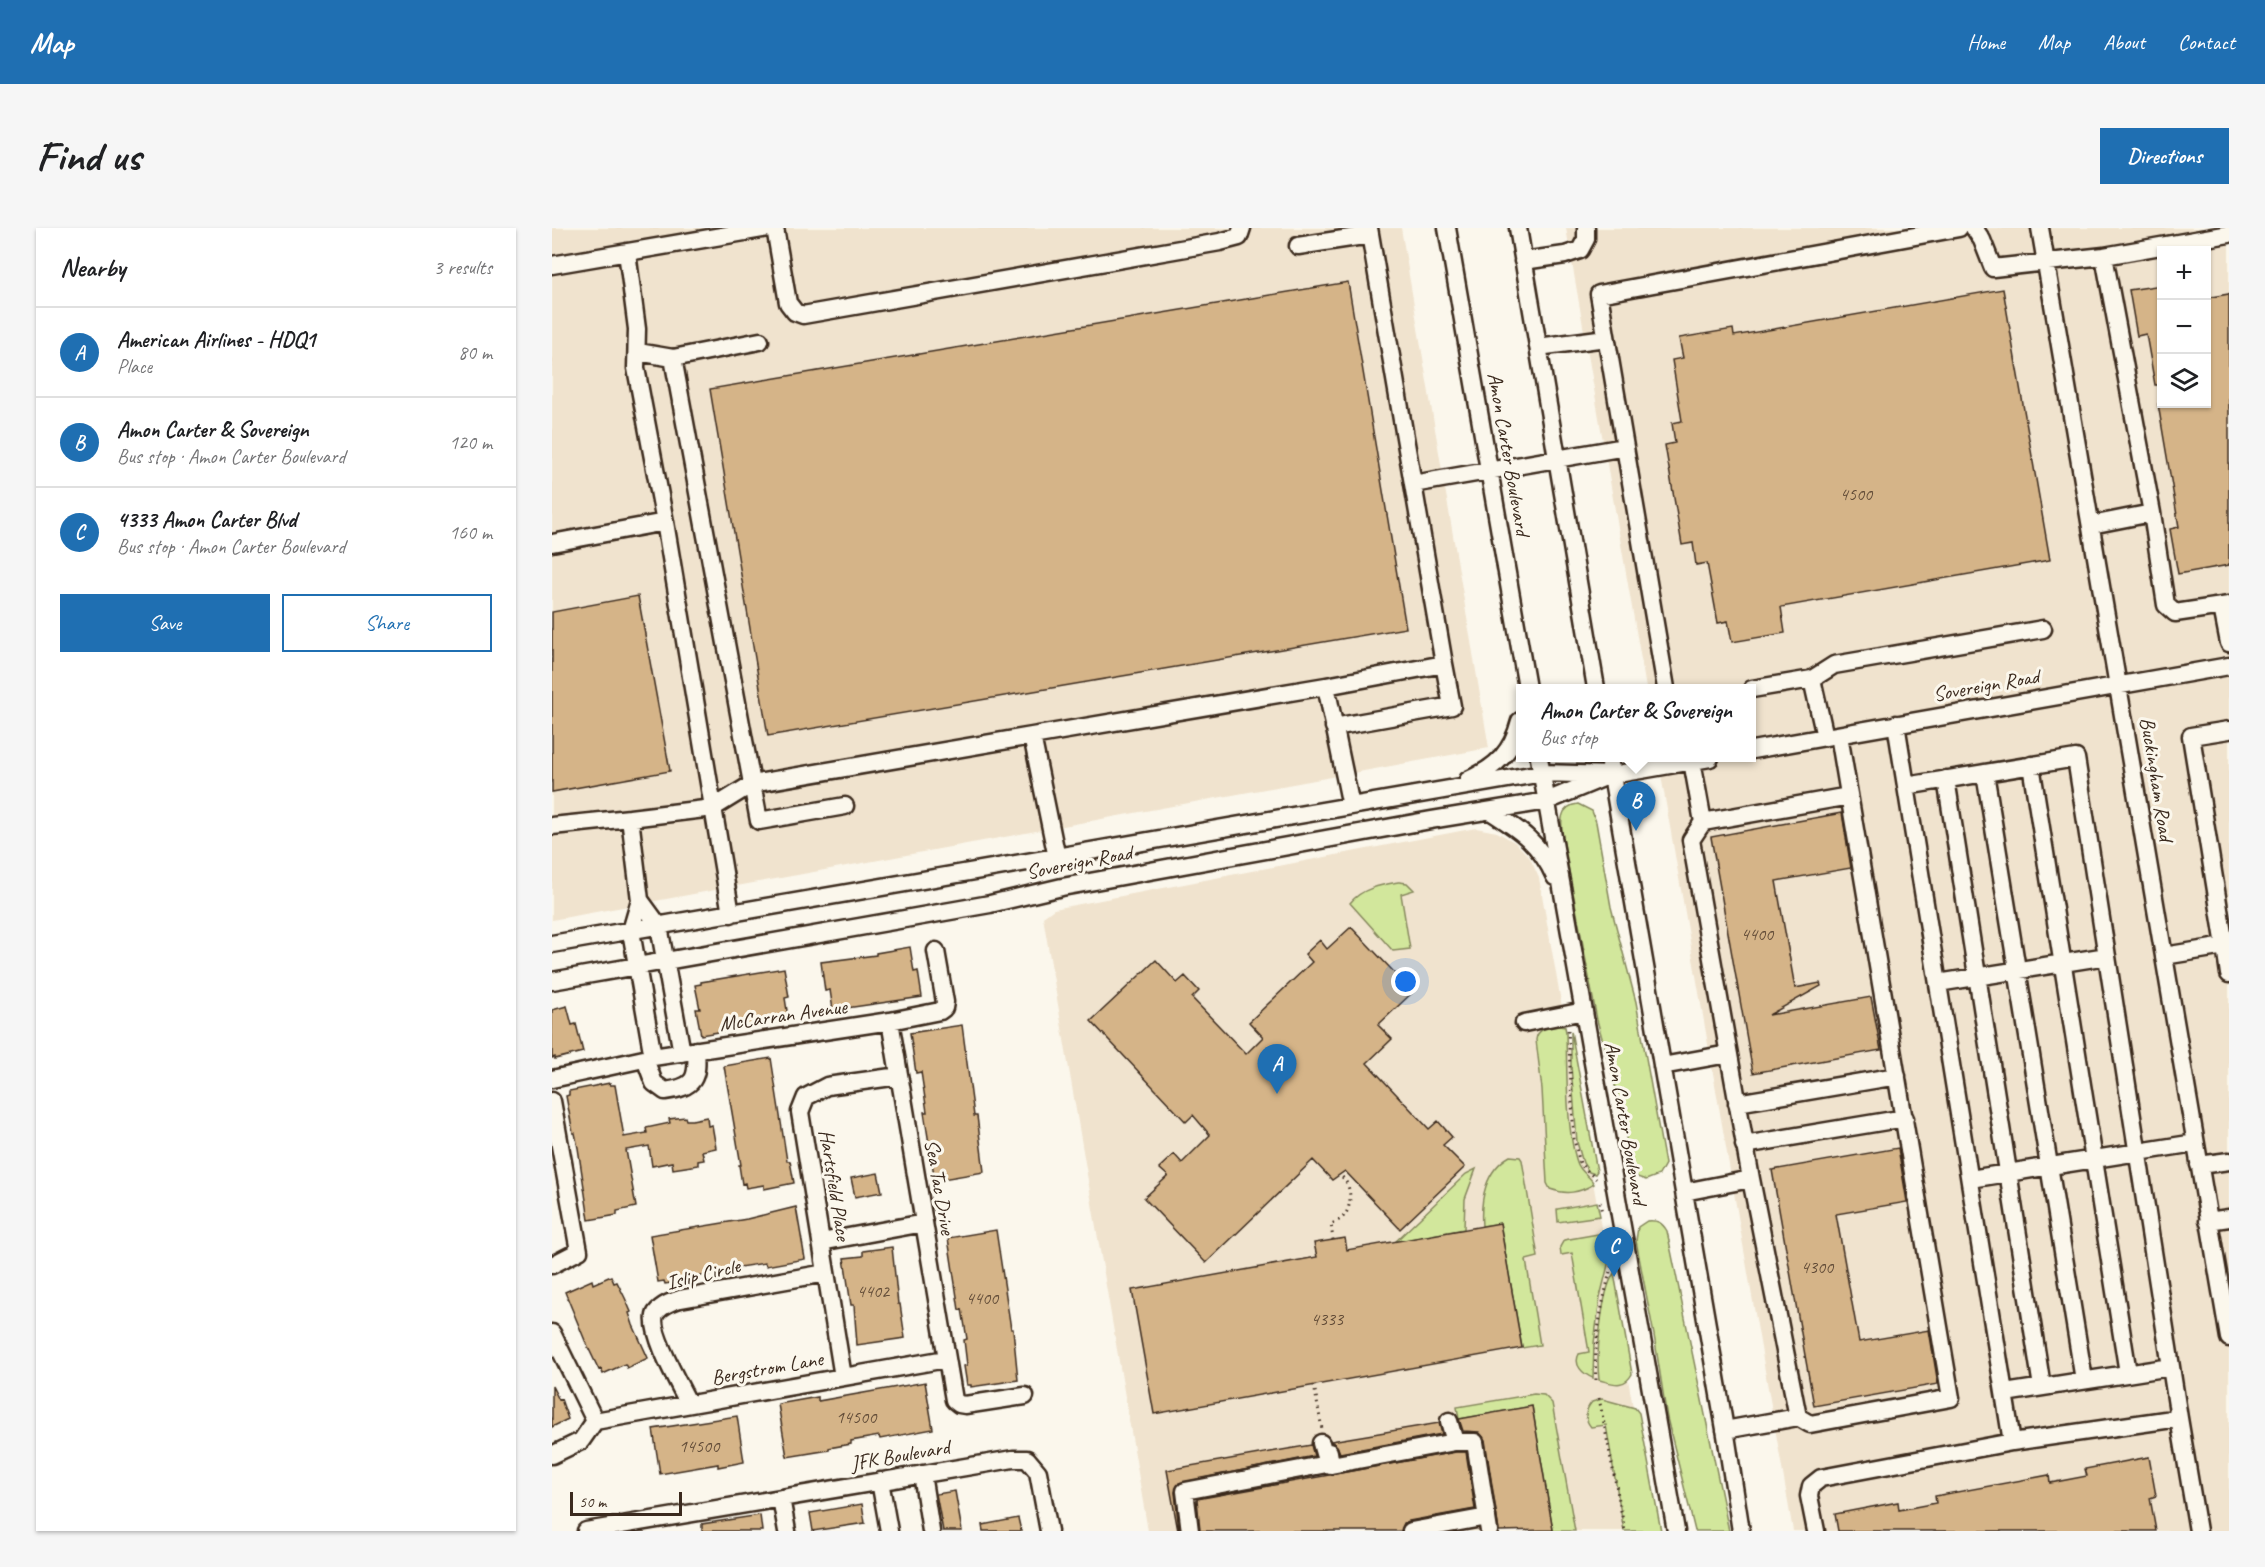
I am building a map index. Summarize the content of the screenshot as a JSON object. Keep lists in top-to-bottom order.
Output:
{
  "streets": {
    "street": [
      "Amon Carter Boulevard",
      "Sovereign Road",
      "Buckingham Road",
      "McCarran Avenue",
      "Hartsfield Place",
      "Sea Tac Drive",
      "Islip Circle",
      "Bergstrom Lane",
      "JFK Boulevard"
    ]
  },
  "crossings": [
    ["Amon Carter Boulevard", "Sovereign Road"],
    ["Sovereign Road", "Buckingham Road"],
    ["McCarran Avenue", "Sea Tac Drive"],
    ["Hartsfield Place", "Sea Tac Drive"],
    ["Hartsfield Place", "Islip Circle"],
    ["Hartsfield Place", "Bergstrom Lane"],
    ["Sea Tac Drive", "Bergstrom Lane"],
    ["Islip Circle", "Bergstrom Lane"]
  ],
  "house_numbers": [
    "4500",
    "4400",
    "4300",
    "4402",
    "4400",
    "4333",
    "14500",
    "14500"
  ],
  "scale_bar": "50 m",
  "page": {
    "header": "Map",
    "nav": [
      "Home",
      "Map",
      "About",
      "Contact"
    ],
    "buttons": [
      "Directions",
      ["Save", "Share"]
    ],
    "title": "Find us",
    "heading": ["Nearby", "3 results"],
    "map_buttons": ["+", "−"],
    "list": [
      {
        "mark": "A",
        "name": "American Airlines - HDQ1",
        "note": "Place",
        "value": "80 m"
      },
      {
        "mark": "B",
        "name": "Amon Carter & Sovereign",
        "note": "Bus stop · Amon Carter Boulevard",
        "value": "120 m"
      },
      {
        "mark": "C",
        "name": "4333 Amon Carter Blvd",
        "note": "Bus stop · Amon Carter Boulevard",
        "value": "160 m"
      }
    ],
    "popup": ["Amon Carter & Sovereign", "Bus stop"],
    "pins": ["B", "A", "C"],
    "scale": "50 m"
  }
}
